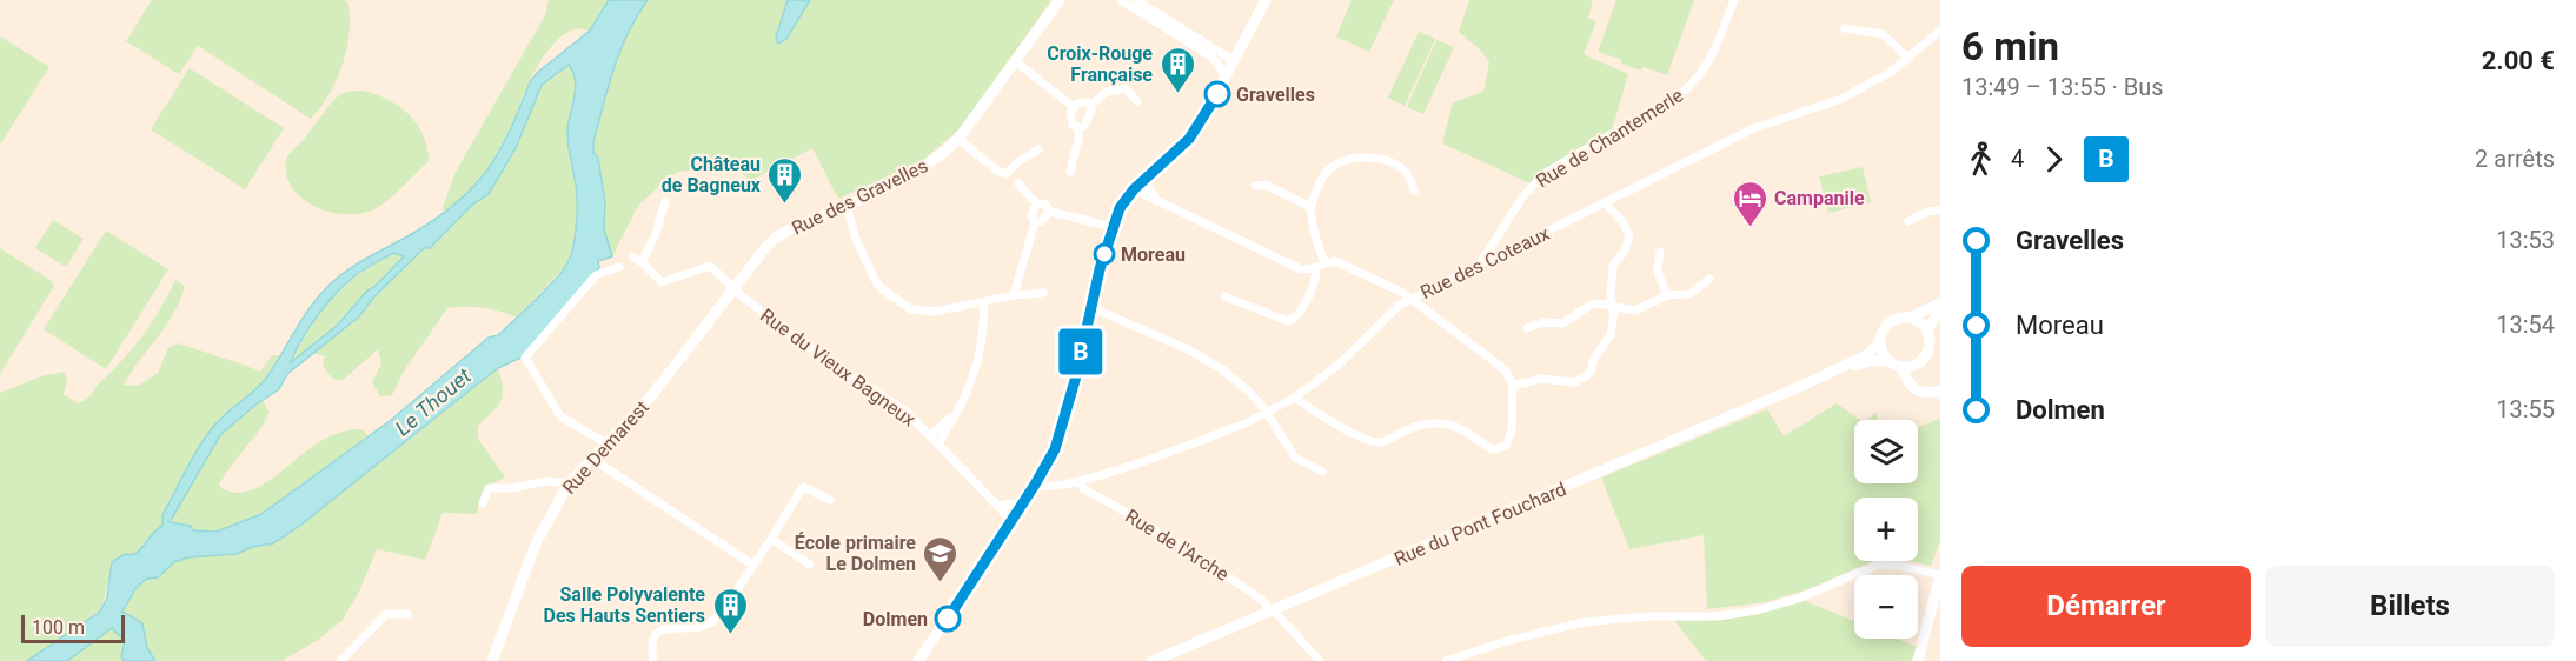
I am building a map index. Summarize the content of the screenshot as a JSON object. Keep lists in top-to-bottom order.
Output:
{
  "streets": {
    "street": [
      "Rue de Chantemerle",
      "Rue des Gravelles",
      "Rue des Coteaux",
      "Rue du Vieux Bagneux",
      "Rue Demarest",
      "Rue du Pont Fouchard",
      "Rue de l'Arche"
    ]
  },
  "crossings": [
    ["Rue de Chantemerle", "Rue des Coteaux"],
    ["Rue des Gravelles", "Rue du Vieux Bagneux"],
    ["Rue des Gravelles", "Rue Demarest"],
    ["Rue des Coteaux", "Rue de l'Arche"],
    ["Rue du Vieux Bagneux", "Rue Demarest"],
    ["Rue du Pont Fouchard", "Rue de l'Arche"]
  ],
  "water": ["Le Thouet"],
  "places": {
    "building": ["Croix-Rouge Française", "Château de Bagneux", "Salle Polyvalente Des Hauts Sentiers"],
    "other": ["Gravelles", "Moreau", "Dolmen"],
    "hotel": ["Campanile"],
    "school or university": ["École primaire Le Dolmen"]
  },
  "lines": ["bus line B"],
  "scale_bar": "100 m",
  "page": {
    "on_map": "B",
    "heading": ["6 min", "13:49 – 13:55 · Bus", "2.00 €"],
    "legs": ["4", "B", "2 arrêts"],
    "list": [
      {
        "name": "Gravelles",
        "value": "13:53"
      },
      {
        "name": "Moreau",
        "value": "13:54"
      },
      {
        "name": "Dolmen",
        "value": "13:55"
      }
    ],
    "map_buttons": ["+", "−"],
    "buttons": ["Démarrer", "Billets"],
    "scale": "100 m"
  }
}
